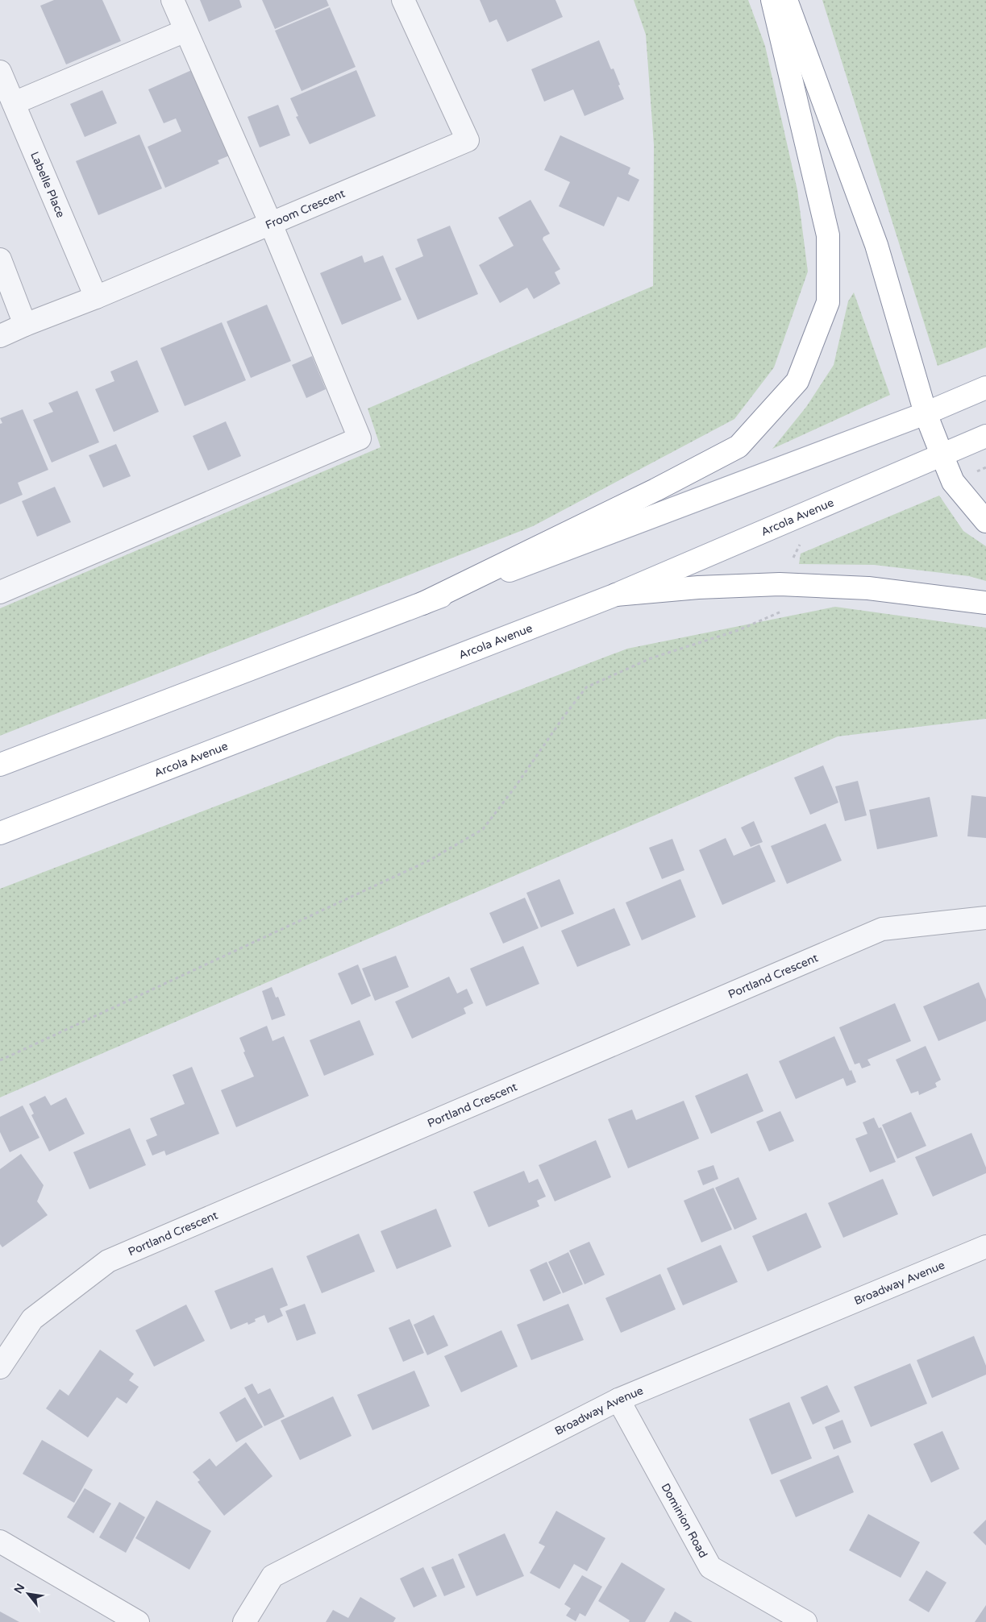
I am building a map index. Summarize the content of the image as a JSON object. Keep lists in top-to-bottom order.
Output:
{
  "streets": {
    "main road": ["Arcola Avenue"],
    "street": [
      "Labelle Place",
      "Froom Crescent",
      "Portland Crescent",
      "Broadway Avenue",
      "Dominion Road"
    ]
  },
  "crossings": [
    ["Labelle Place", "Froom Crescent"],
    ["Broadway Avenue", "Dominion Road"]
  ],
  "north": "top left"
}
